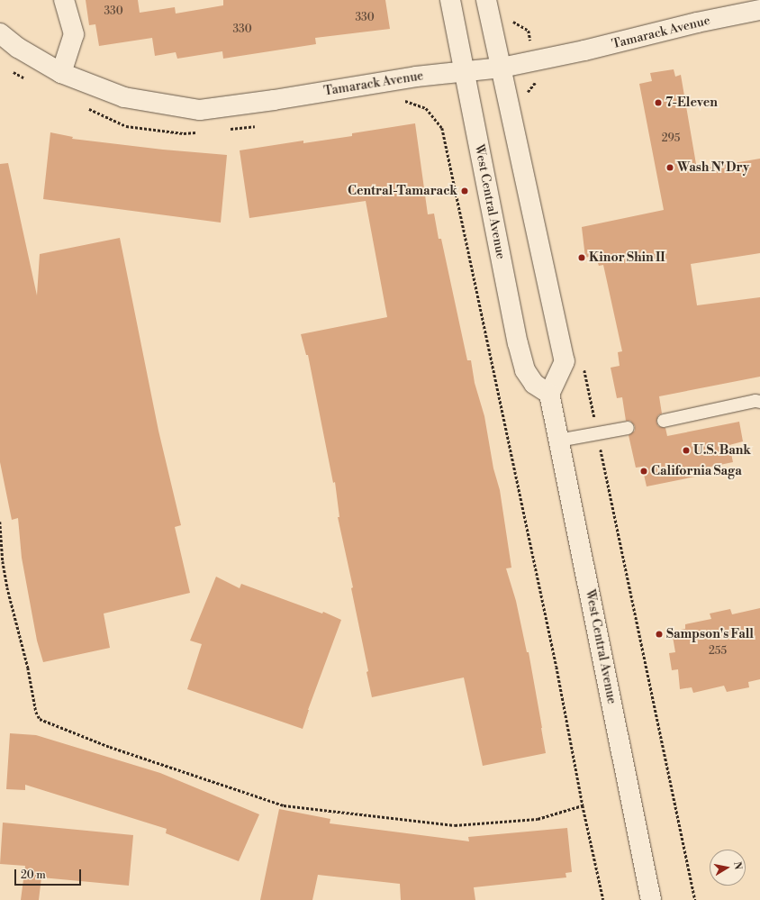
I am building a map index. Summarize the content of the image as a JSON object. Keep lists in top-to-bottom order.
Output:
{
  "streets": {
    "main road": ["Tamarack Avenue", "West Central Avenue"]
  },
  "crossings": [
    ["Tamarack Avenue", "West Central Avenue"]
  ],
  "places": [
    "7-Eleven",
    "Wash N' Dry",
    "Central-Tamarack",
    "Kinor Shin II",
    "U.S. Bank",
    "California Saga",
    "Sampson's Fall"
  ],
  "house_numbers": [
    "330",
    "330",
    "330",
    "295",
    "255"
  ],
  "scale_bar": "20 m",
  "north": "right"
}
